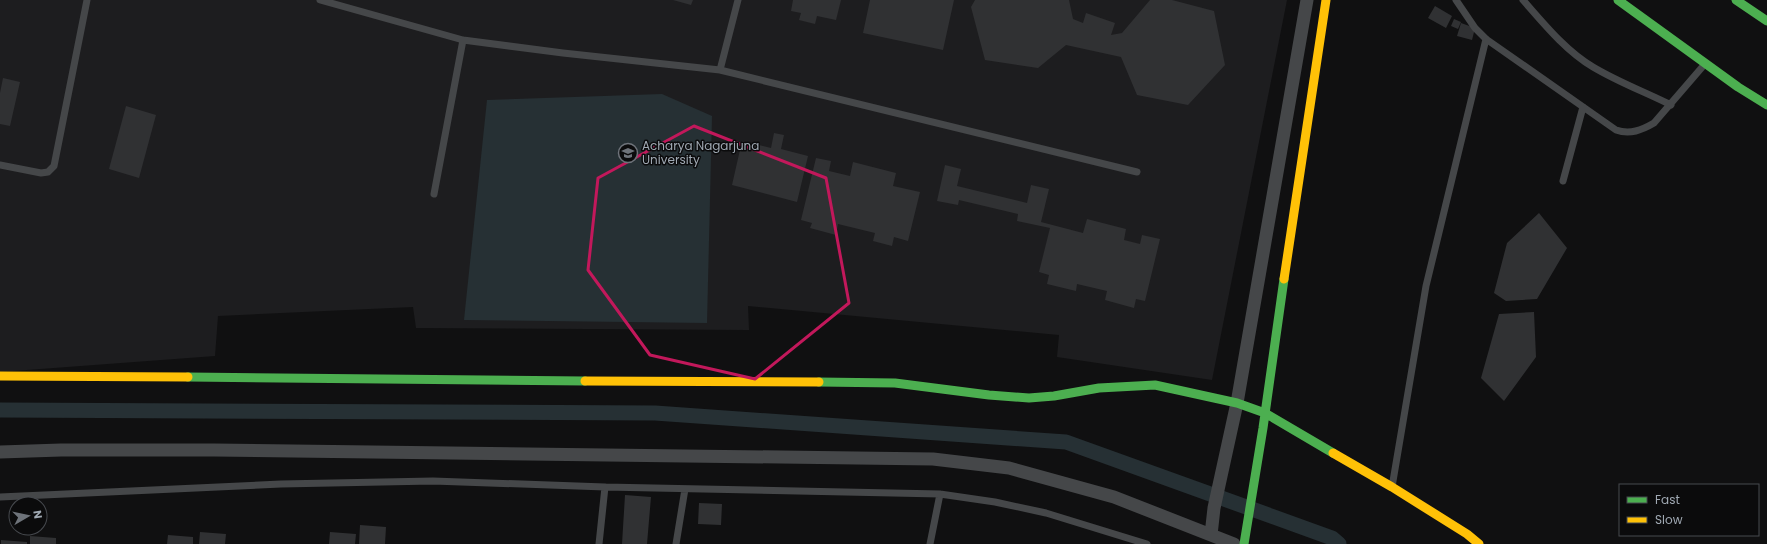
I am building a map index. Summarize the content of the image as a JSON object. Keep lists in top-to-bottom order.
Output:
{
  "places": {
    "school or university": ["Acharya Nagarjuna University"]
  },
  "legend": ["Fast", "Slow"],
  "north": "right"
}
